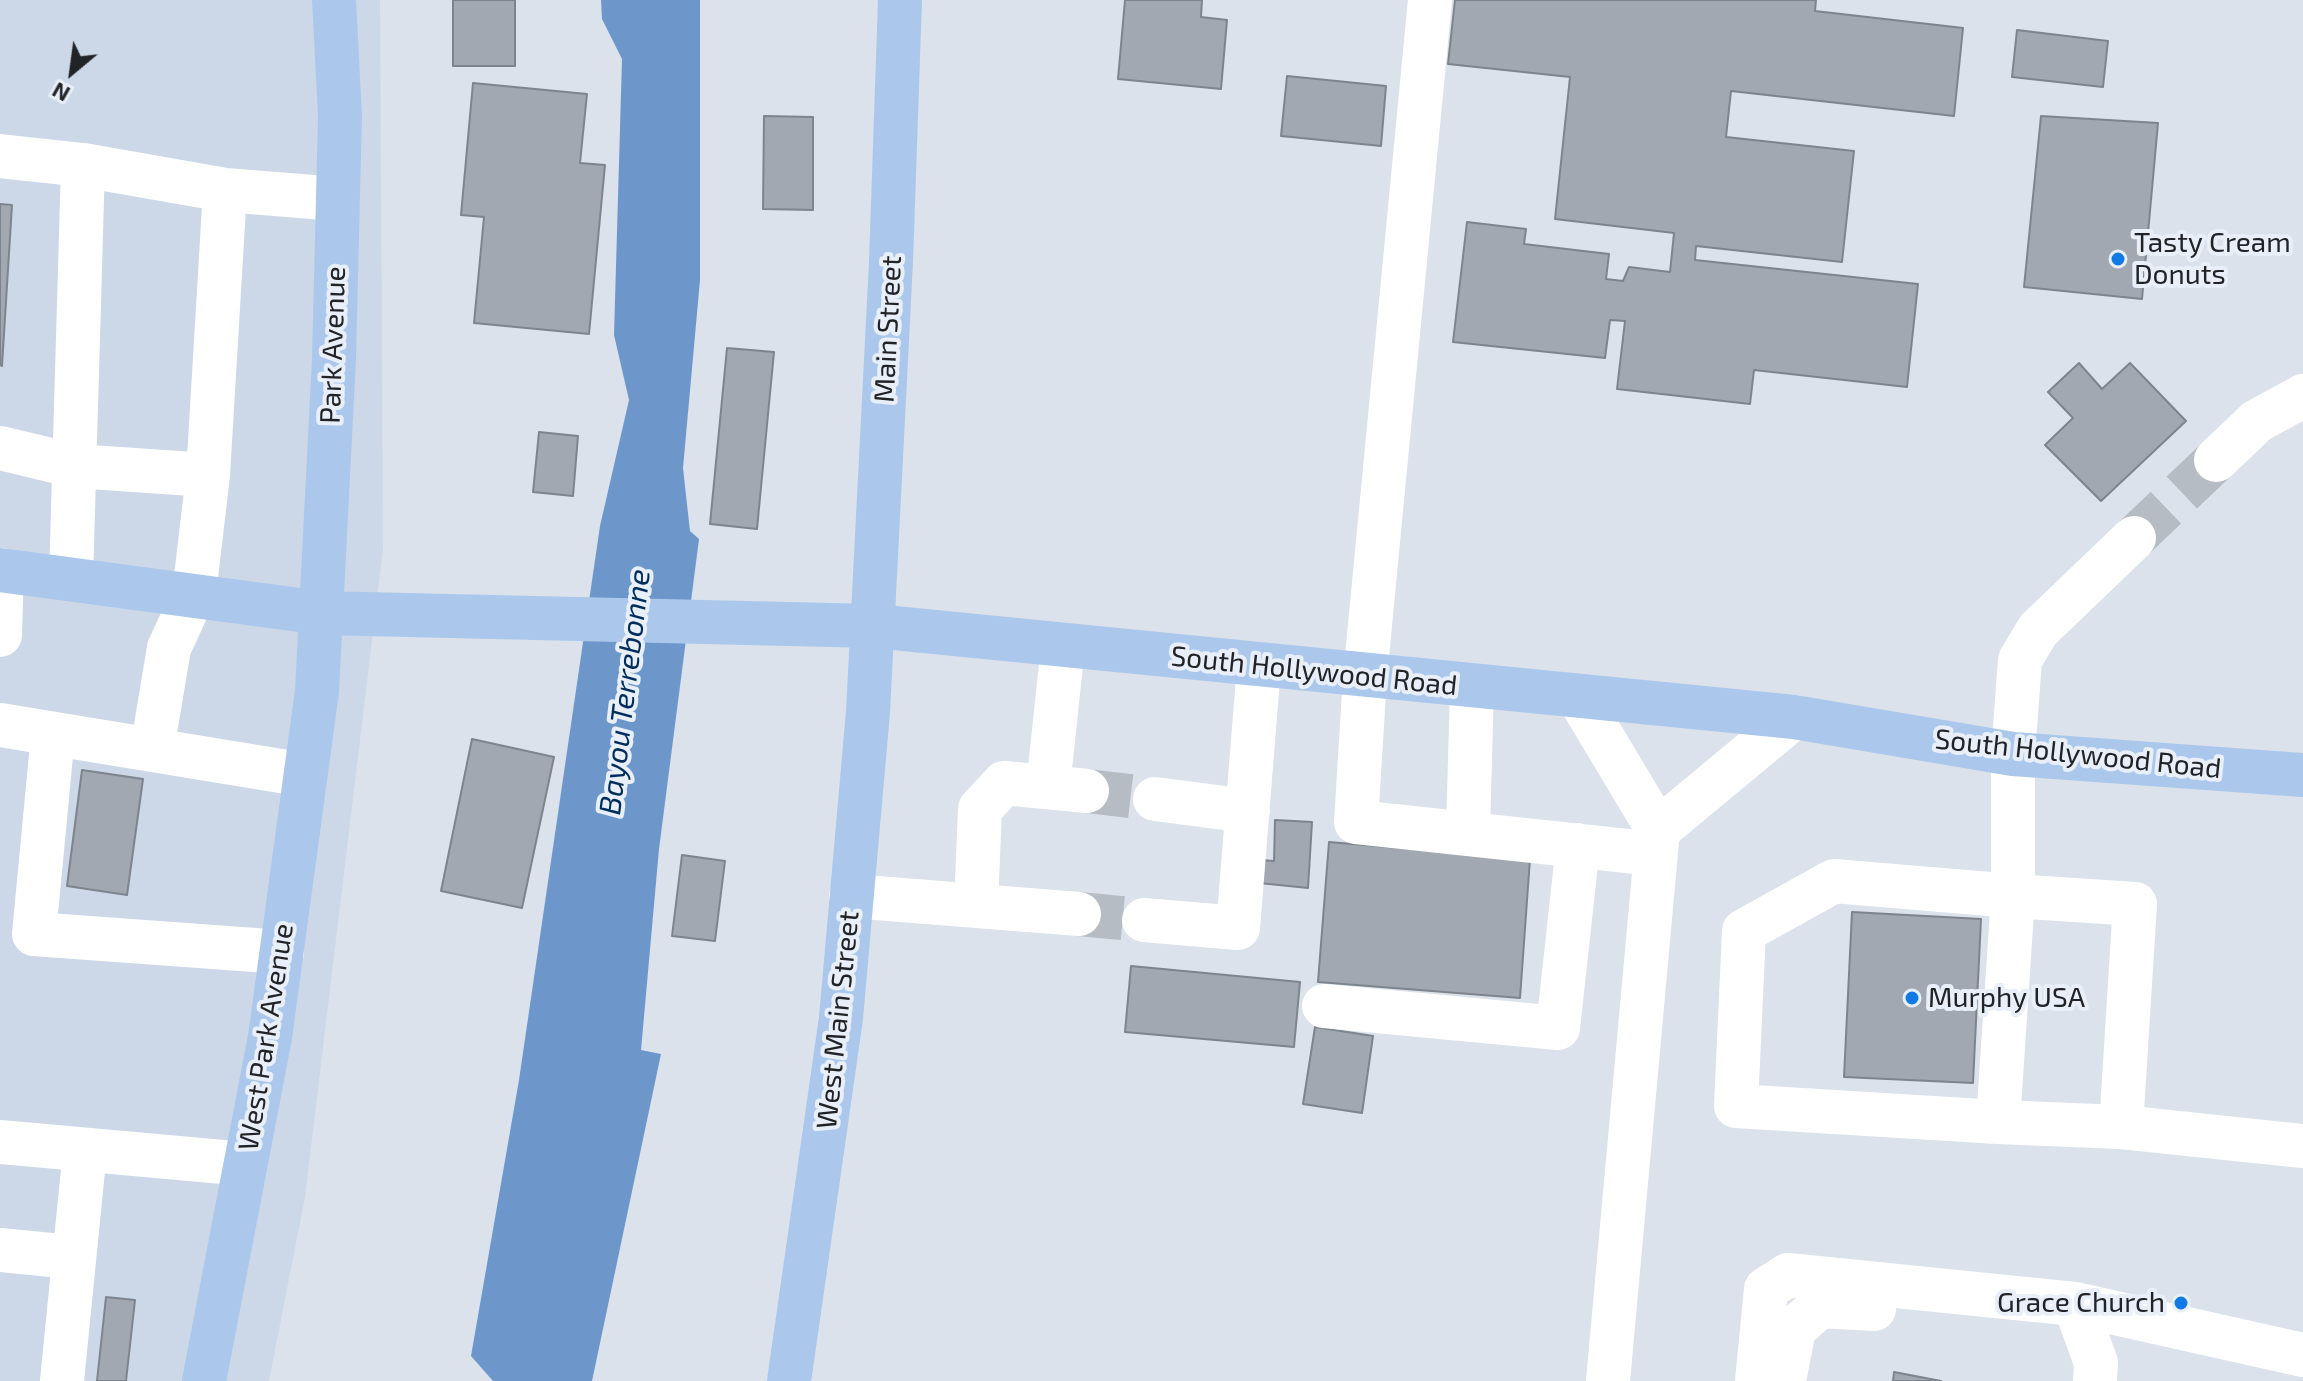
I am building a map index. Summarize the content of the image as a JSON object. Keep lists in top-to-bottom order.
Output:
{
  "streets": {
    "main road": [
      "Main Street",
      "Park Avenue",
      "South Hollywood Road",
      "West Main Street",
      "West Park Avenue"
    ]
  },
  "crossings": [
    ["Main Street", "South Hollywood Road"],
    ["Main Street", "West Main Street"],
    ["Park Avenue", "South Hollywood Road"],
    ["Park Avenue", "West Park Avenue"],
    ["South Hollywood Road", "West Main Street"]
  ],
  "water": ["Bayou Terrebonne"],
  "places": ["Tasty Cream Donuts", "Murphy USA", "Grace Church"],
  "north": "bottom left"
}
